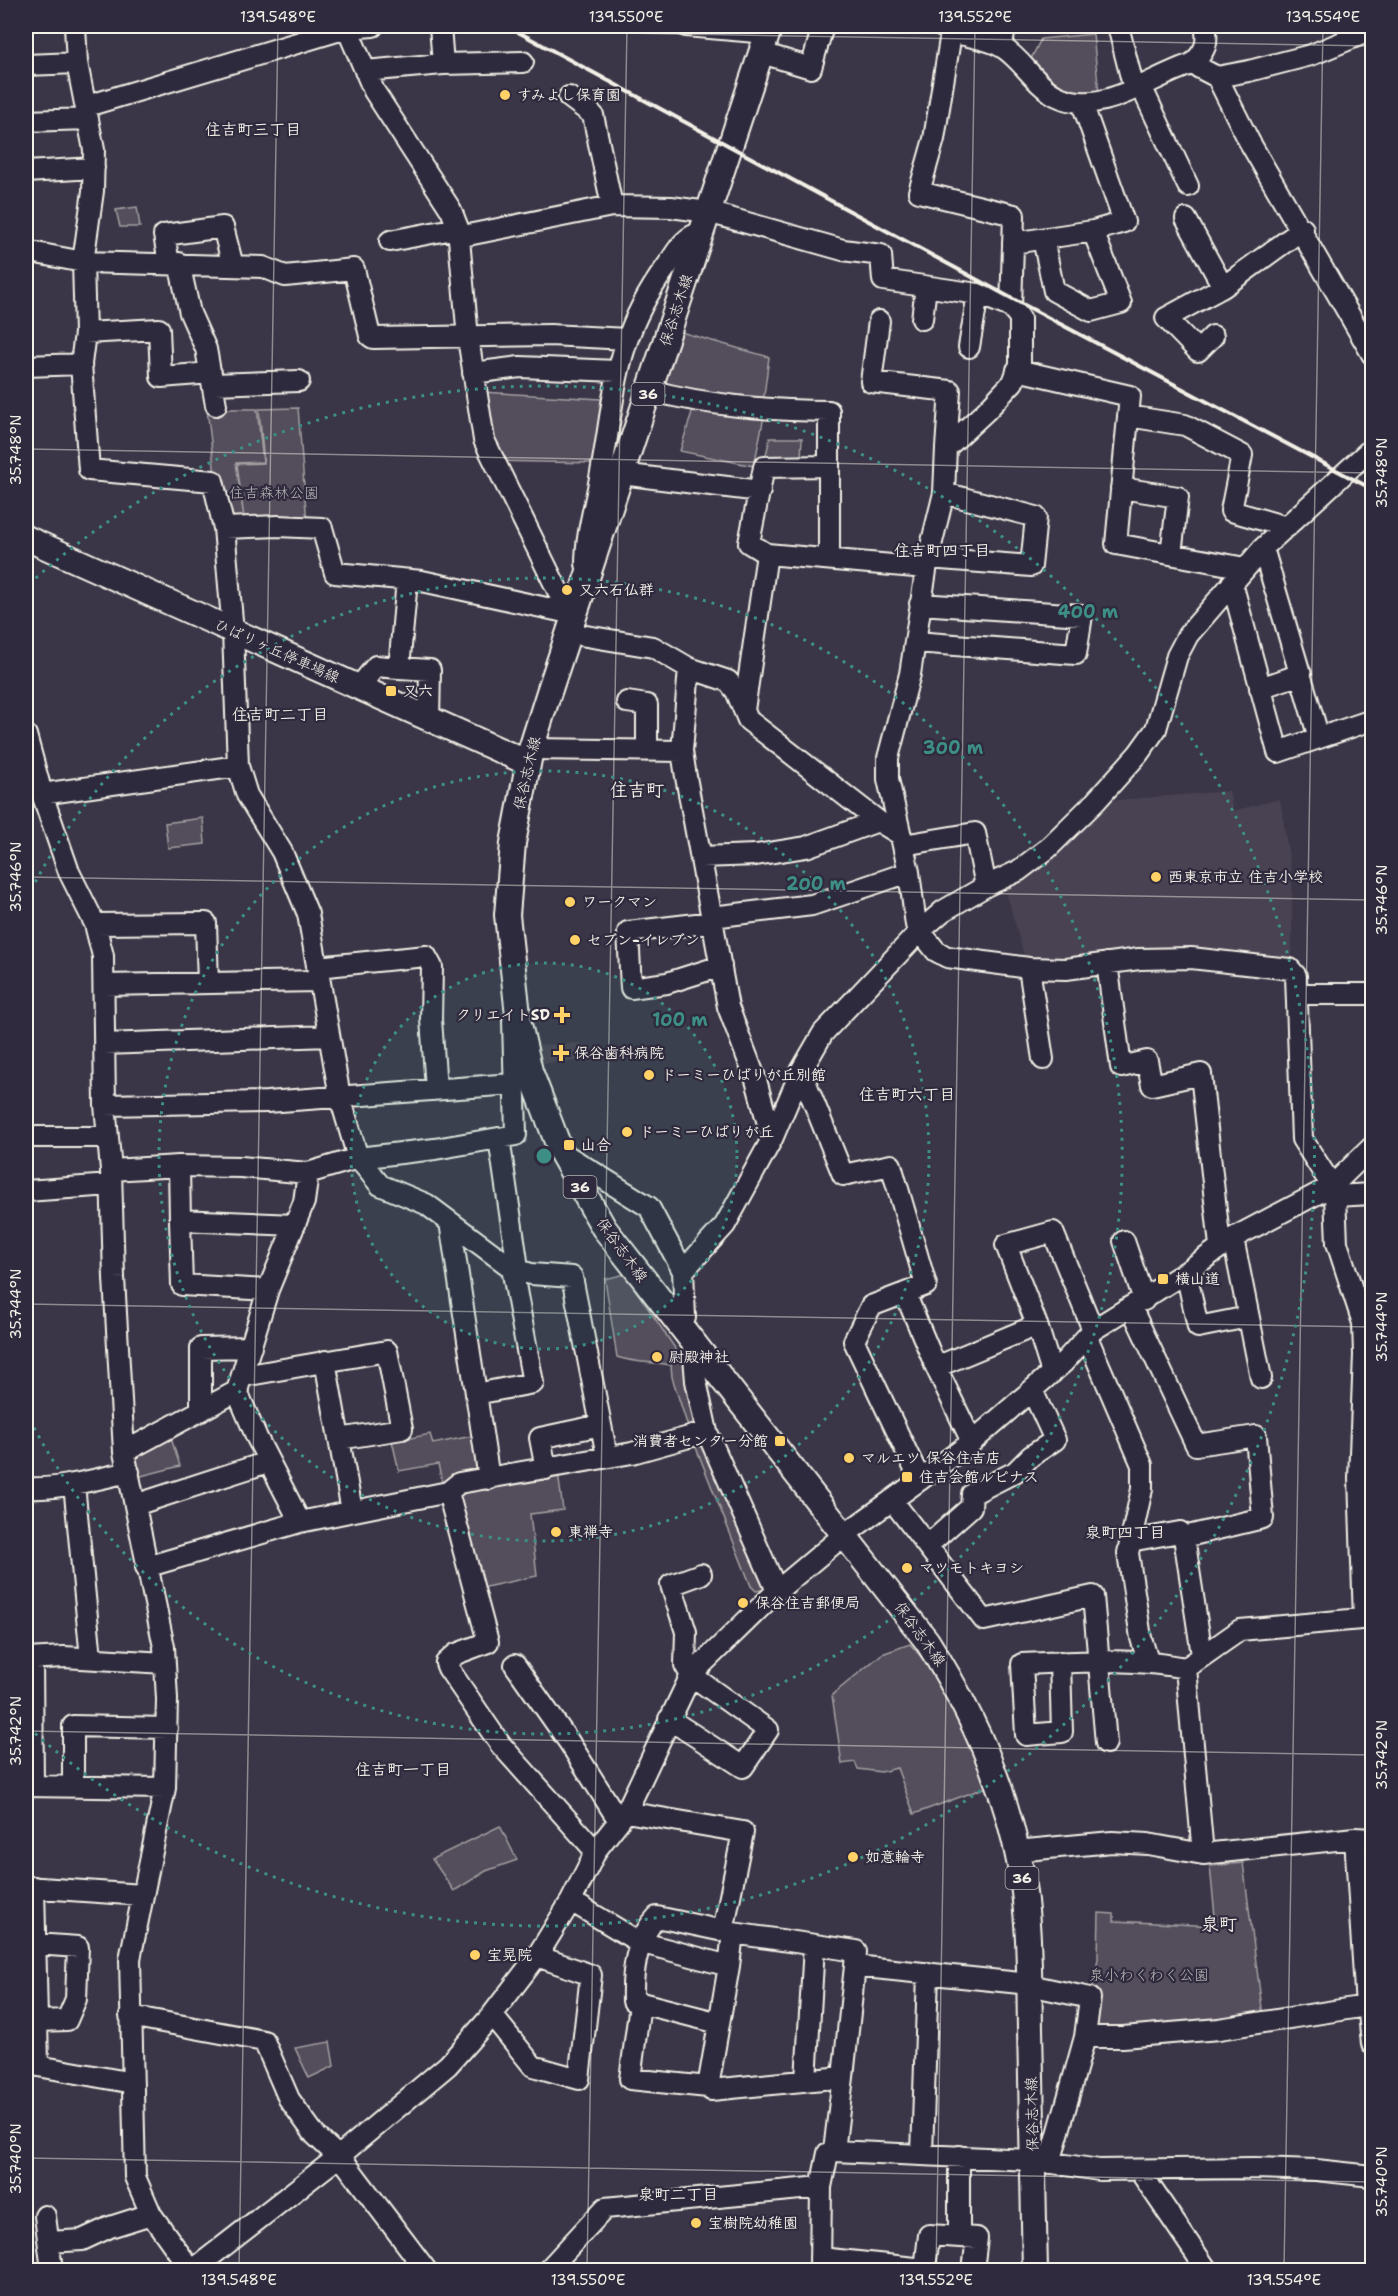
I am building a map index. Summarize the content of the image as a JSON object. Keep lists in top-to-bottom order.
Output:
{
  "streets": {
    "main road": ["保谷志木線", "36", "ひばりヶ丘停車場線"]
  },
  "crossings": [
    ["保谷志木線", "ひばりヶ丘停車場線"]
  ],
  "districts": [
    "住吉町三丁目",
    "住吉町四丁目",
    "住吉町二丁目",
    "住吉町",
    "住吉町六丁目",
    "泉町四丁目",
    "住吉町一丁目",
    "泉町",
    "泉町二丁目"
  ],
  "parks": ["住吉森林公園", "泉小わくわく公園"],
  "places": {
    "other": [
      "すみよし保育園",
      "又六石仏群",
      "西東京市立 住吉小学校",
      "ワークマン",
      "セブン-イレブン",
      "ドーミーひばりが丘別館",
      "ドーミーひばりが丘",
      "尉殿神社",
      "マルエツ 保谷住吉店",
      "東禅寺",
      "マツモトキヨシ",
      "保谷住吉郵便局",
      "如意輪寺",
      "宝晃院",
      "宝樹院幼稚園"
    ],
    "transit": [
      "又六",
      "山合",
      "横山道",
      "消費者センター分館",
      "住吉会館ルピナス"
    ],
    "health": ["クリエイトSD", "保谷歯科病院"]
  },
  "coordinates": [
    "139.548°E",
    "139.550°E",
    "139.552°E",
    "139.554°E",
    "35.748°N",
    "35.746°N",
    "35.744°N",
    "35.742°N",
    "35.740°N"
  ],
  "rings": [
    "400 m",
    "300 m",
    "200 m",
    "100 m"
  ]
}
